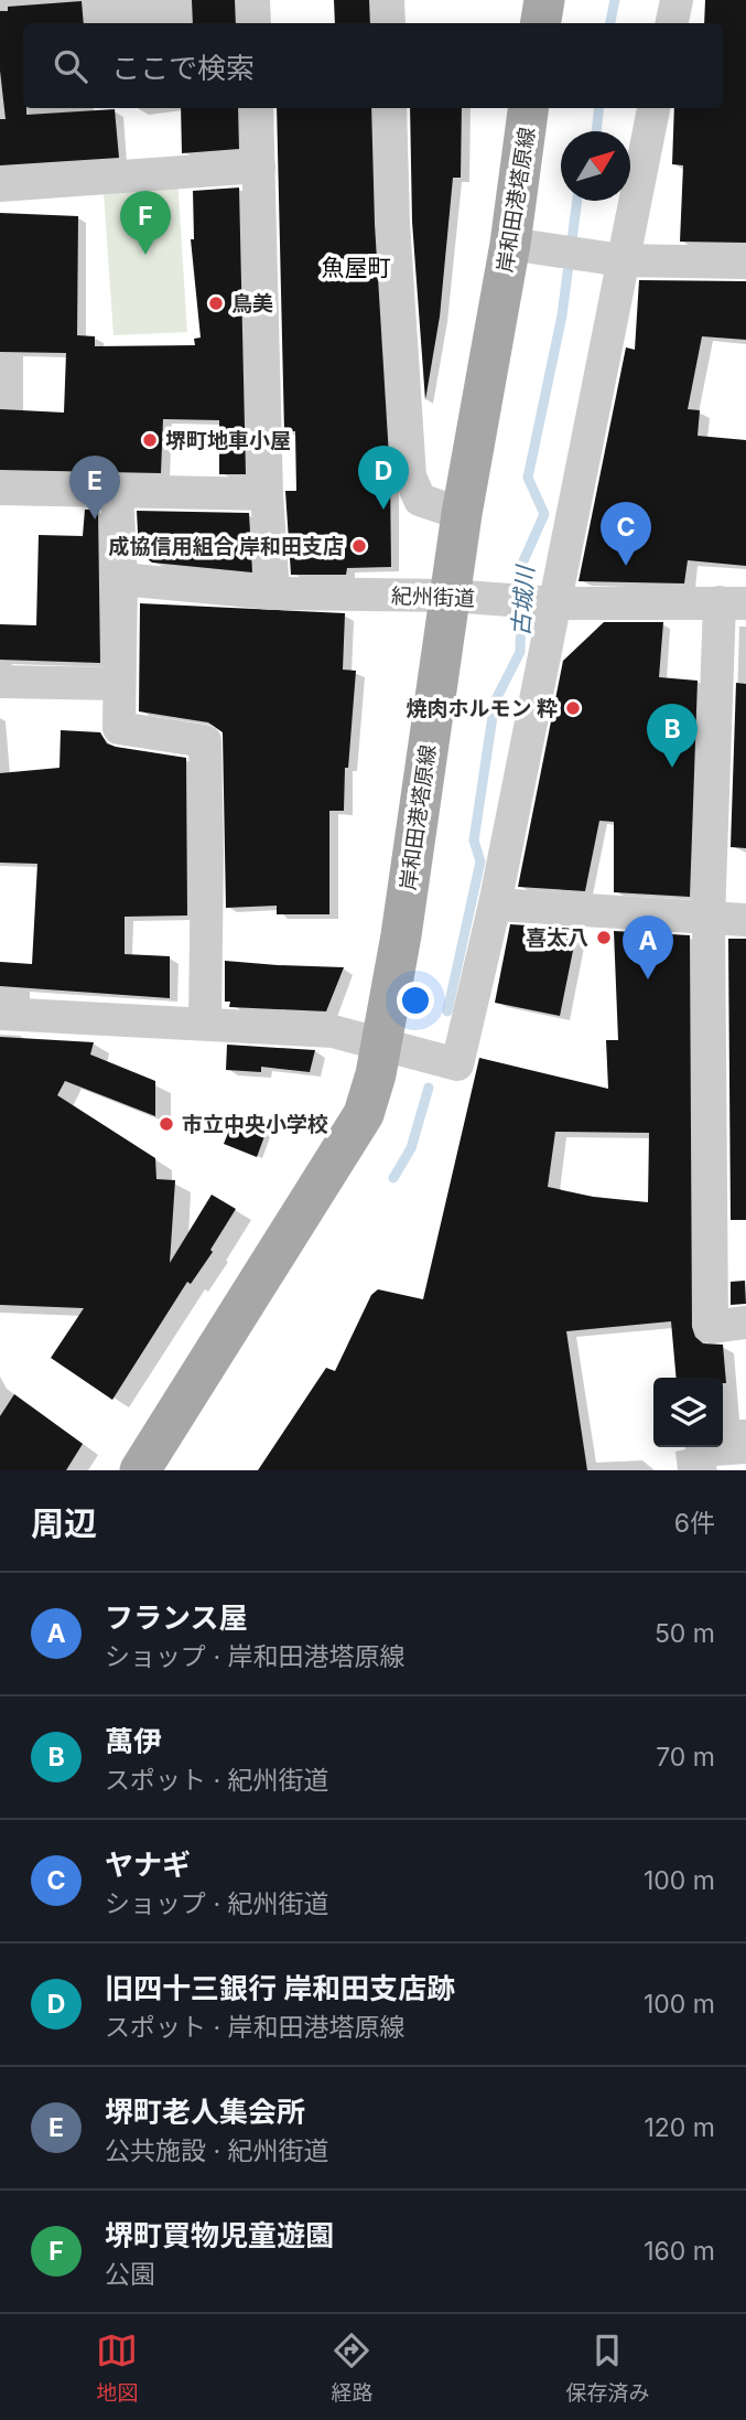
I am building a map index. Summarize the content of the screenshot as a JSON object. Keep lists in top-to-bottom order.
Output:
{
  "streets": {
    "main road": ["岸和田港塔原線"],
    "street": ["紀州街道"]
  },
  "crossings": [
    ["岸和田港塔原線", "紀州街道"]
  ],
  "districts": ["魚屋町"],
  "water": ["古城川"],
  "places": [
    "鳥美",
    "堺町地車小屋",
    "成協信用組合 岸和田支店",
    "焼肉ホルモン 粋",
    "喜太八",
    "市立中央小学校"
  ],
  "north": "top right",
  "page": {
    "search": "ここで検索",
    "pins": [
      "F",
      "D",
      "E",
      "C",
      "B",
      "A"
    ],
    "heading": ["周辺", "6件"],
    "list": [
      {
        "mark": "A",
        "name": "フランス屋",
        "note": "ショップ · 岸和田港塔原線",
        "value": "50 m"
      },
      {
        "mark": "B",
        "name": "萬伊",
        "note": "スポット · 紀州街道",
        "value": "70 m"
      },
      {
        "mark": "C",
        "name": "ヤナギ",
        "note": "ショップ · 紀州街道",
        "value": "100 m"
      },
      {
        "mark": "D",
        "name": "旧四十三銀行 岸和田支店跡",
        "note": "スポット · 岸和田港塔原線",
        "value": "100 m"
      },
      {
        "mark": "E",
        "name": "堺町老人集会所",
        "note": "公共施設 · 紀州街道",
        "value": "120 m"
      },
      {
        "mark": "F",
        "name": "堺町買物児童遊園",
        "note": "公園",
        "value": "160 m"
      }
    ],
    "nav": ["地図", "経路", "保存済み"]
  }
}
